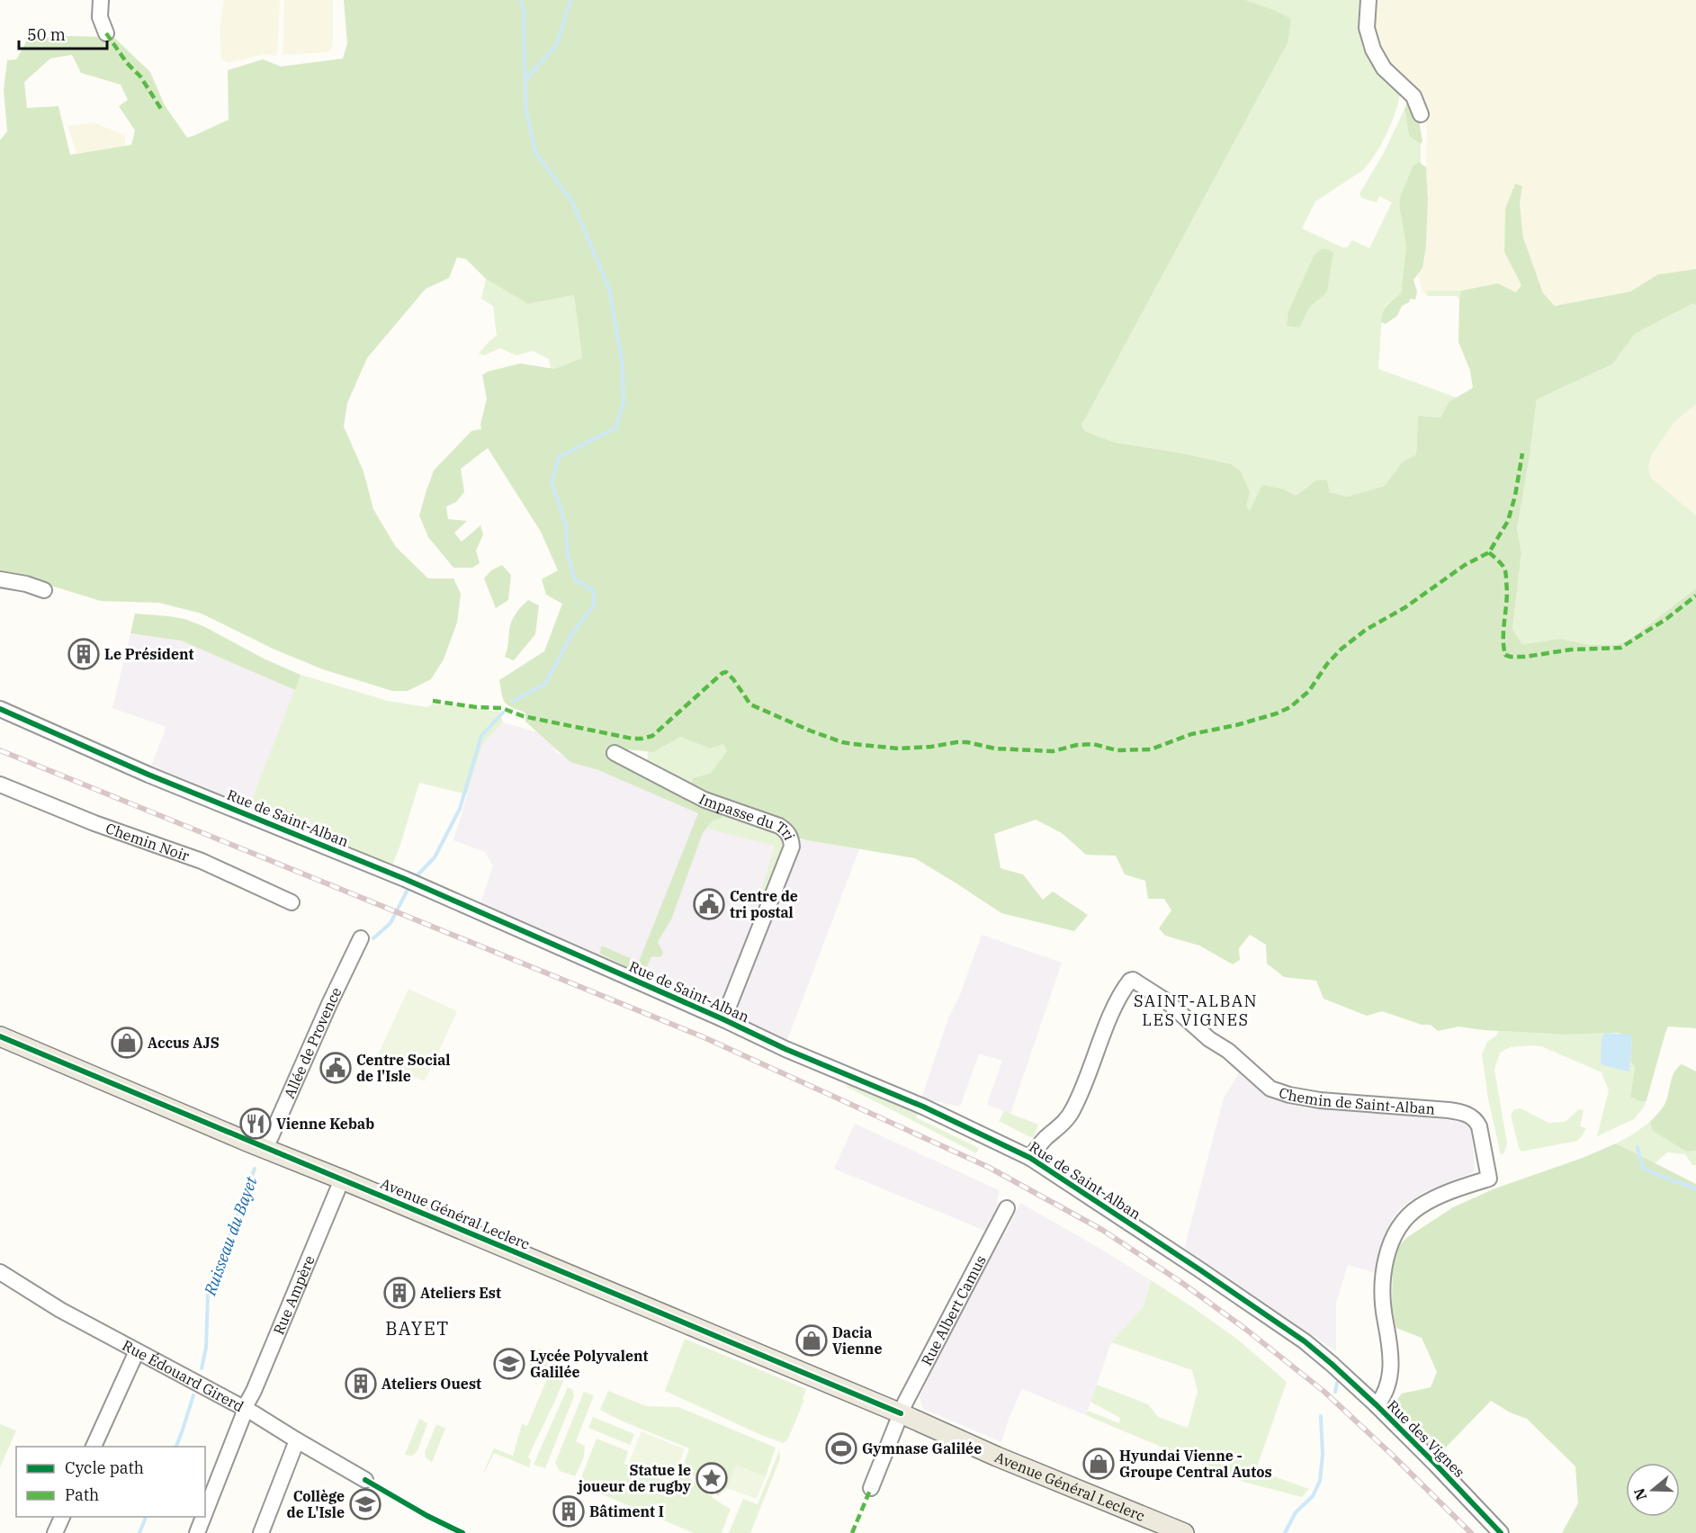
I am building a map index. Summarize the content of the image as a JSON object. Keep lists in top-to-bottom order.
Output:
{
  "streets": {
    "main road": ["Avenue Général Leclerc"],
    "street": [
      "Rue de Saint-Alban",
      "Impasse du Tri",
      "Chemin Noir",
      "Allée de Provence",
      "Chemin de Saint-Alban",
      "Rue Ampère",
      "Rue Albert Camus",
      "Rue Édouard Girerd",
      "Rue des Vignes"
    ]
  },
  "crossings": [
    ["Rue de Saint-Alban", "Impasse du Tri"],
    ["Rue de Saint-Alban", "Chemin de Saint-Alban"],
    ["Rue de Saint-Alban", "Rue des Vignes"],
    ["Allée de Provence", "Avenue Général Leclerc"],
    ["Chemin de Saint-Alban", "Rue des Vignes"],
    ["Avenue Général Leclerc", "Rue Ampère"],
    ["Avenue Général Leclerc", "Rue Albert Camus"],
    ["Rue Ampère", "Rue Édouard Girerd"]
  ],
  "districts": ["SAINT-ALBAN LES VIGNES", "BAYET"],
  "water": ["Ruisseau du Bayet"],
  "places": {
    "building": [
      "Le Président",
      "Ateliers Est",
      "Ateliers Ouest",
      "Bâtiment I"
    ],
    "public building": ["Centre de tri postal", "Centre Social de l'Isle"],
    "shop": ["Accus AJS", "Dacia Vienne", "Hyundai Vienne - Groupe Central Autos"],
    "restaurant": ["Vienne Kebab"],
    "school or university": ["Lycée Polyvalent Galilée", "Collège de L'Isle"],
    "sports": ["Gymnase Galilée"],
    "place": ["Statue le joueur de rugby"]
  },
  "legend": ["Cycle path", "Path"],
  "scale_bar": "50 m",
  "north": "left"
}
